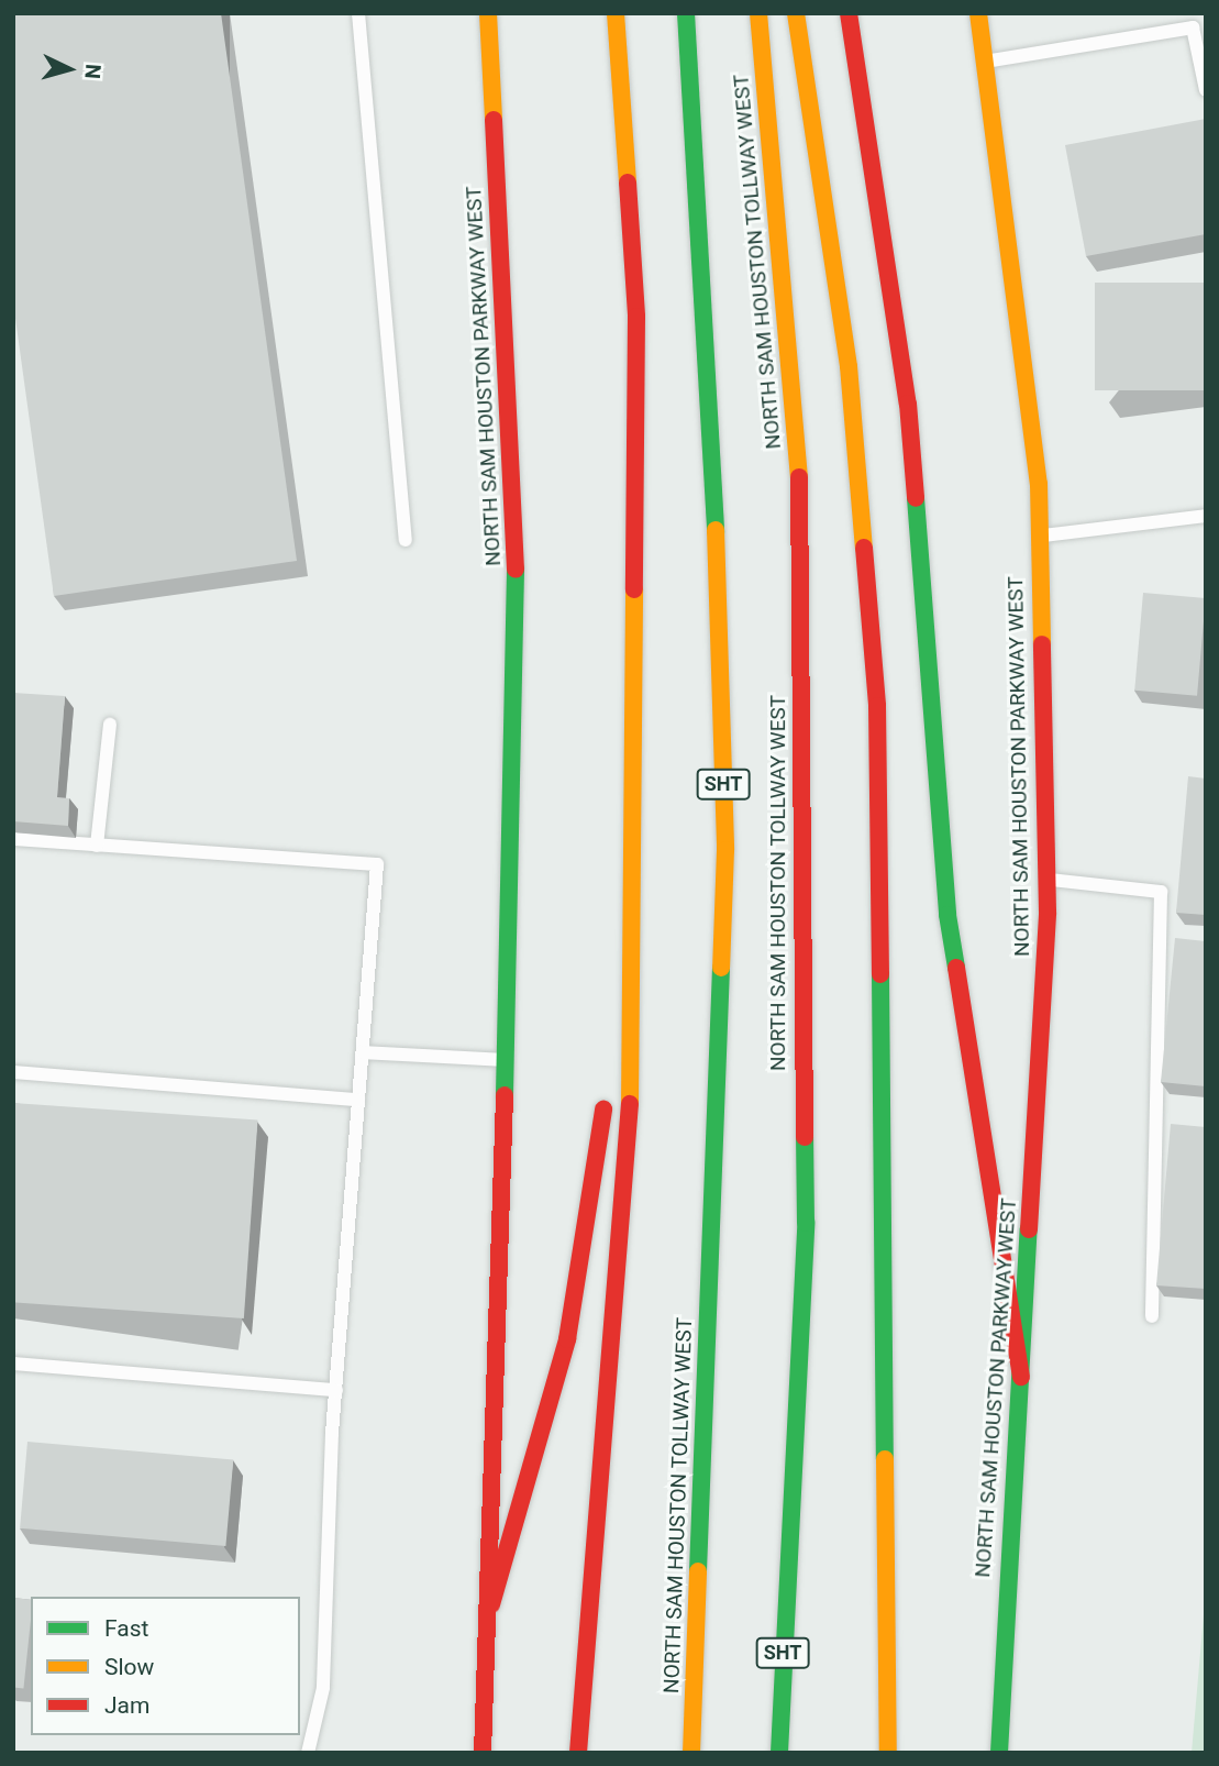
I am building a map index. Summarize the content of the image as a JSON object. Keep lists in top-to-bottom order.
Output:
{
  "streets": {
    "main road": ["NORTH SAM HOUSTON TOLLWAY WEST", "NORTH SAM HOUSTON PARKWAY WEST", "SHT"]
  },
  "legend": ["Fast", "Slow", "Jam"],
  "north": "right"
}
